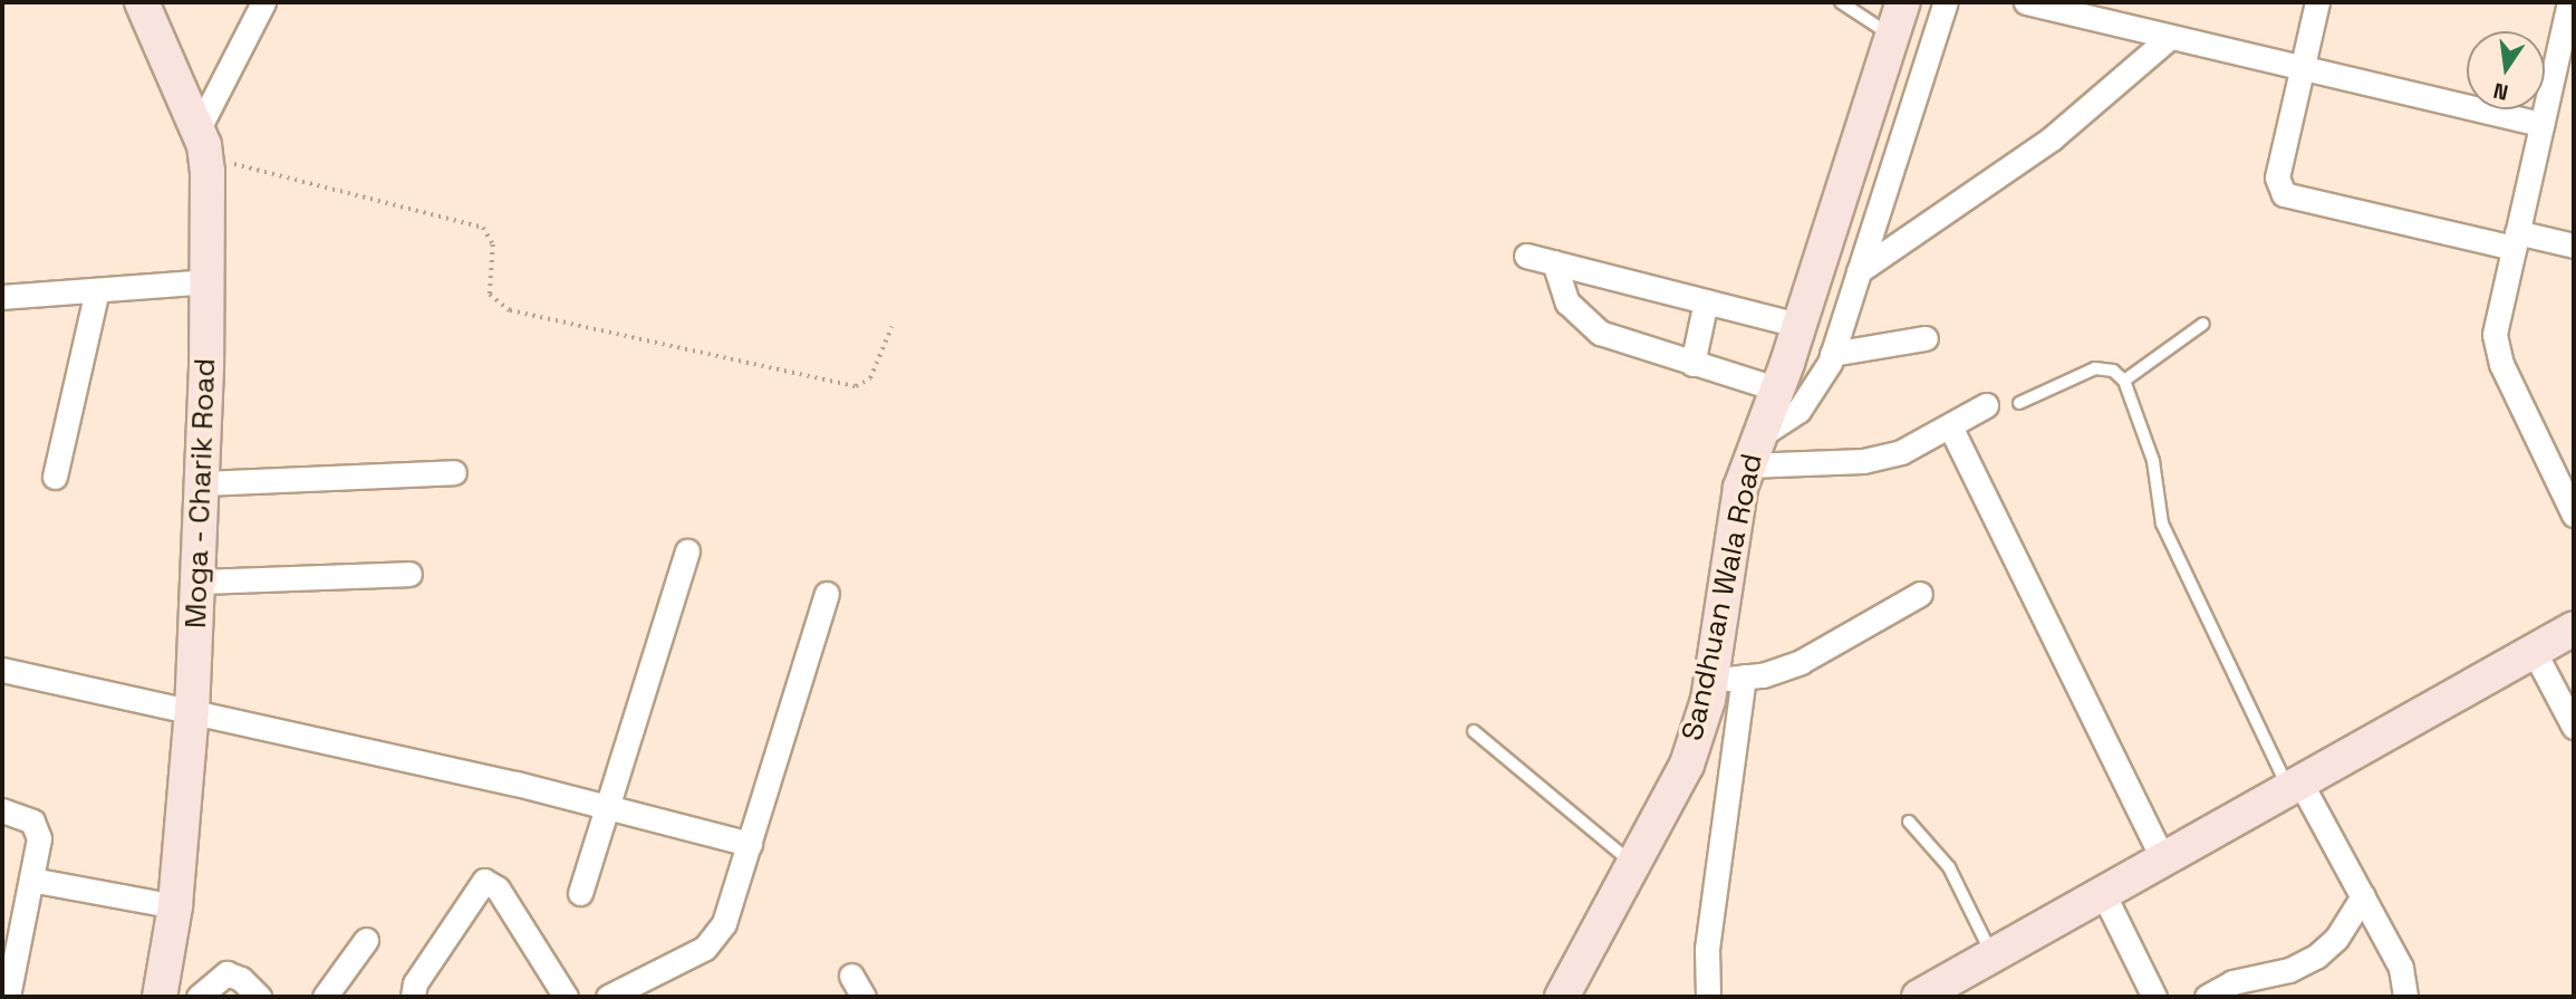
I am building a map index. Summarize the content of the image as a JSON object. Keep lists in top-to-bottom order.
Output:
{
  "streets": {
    "street": ["Moga - Charik Road", "Sandhuan Wala Road"]
  },
  "north": "bottom"
}
